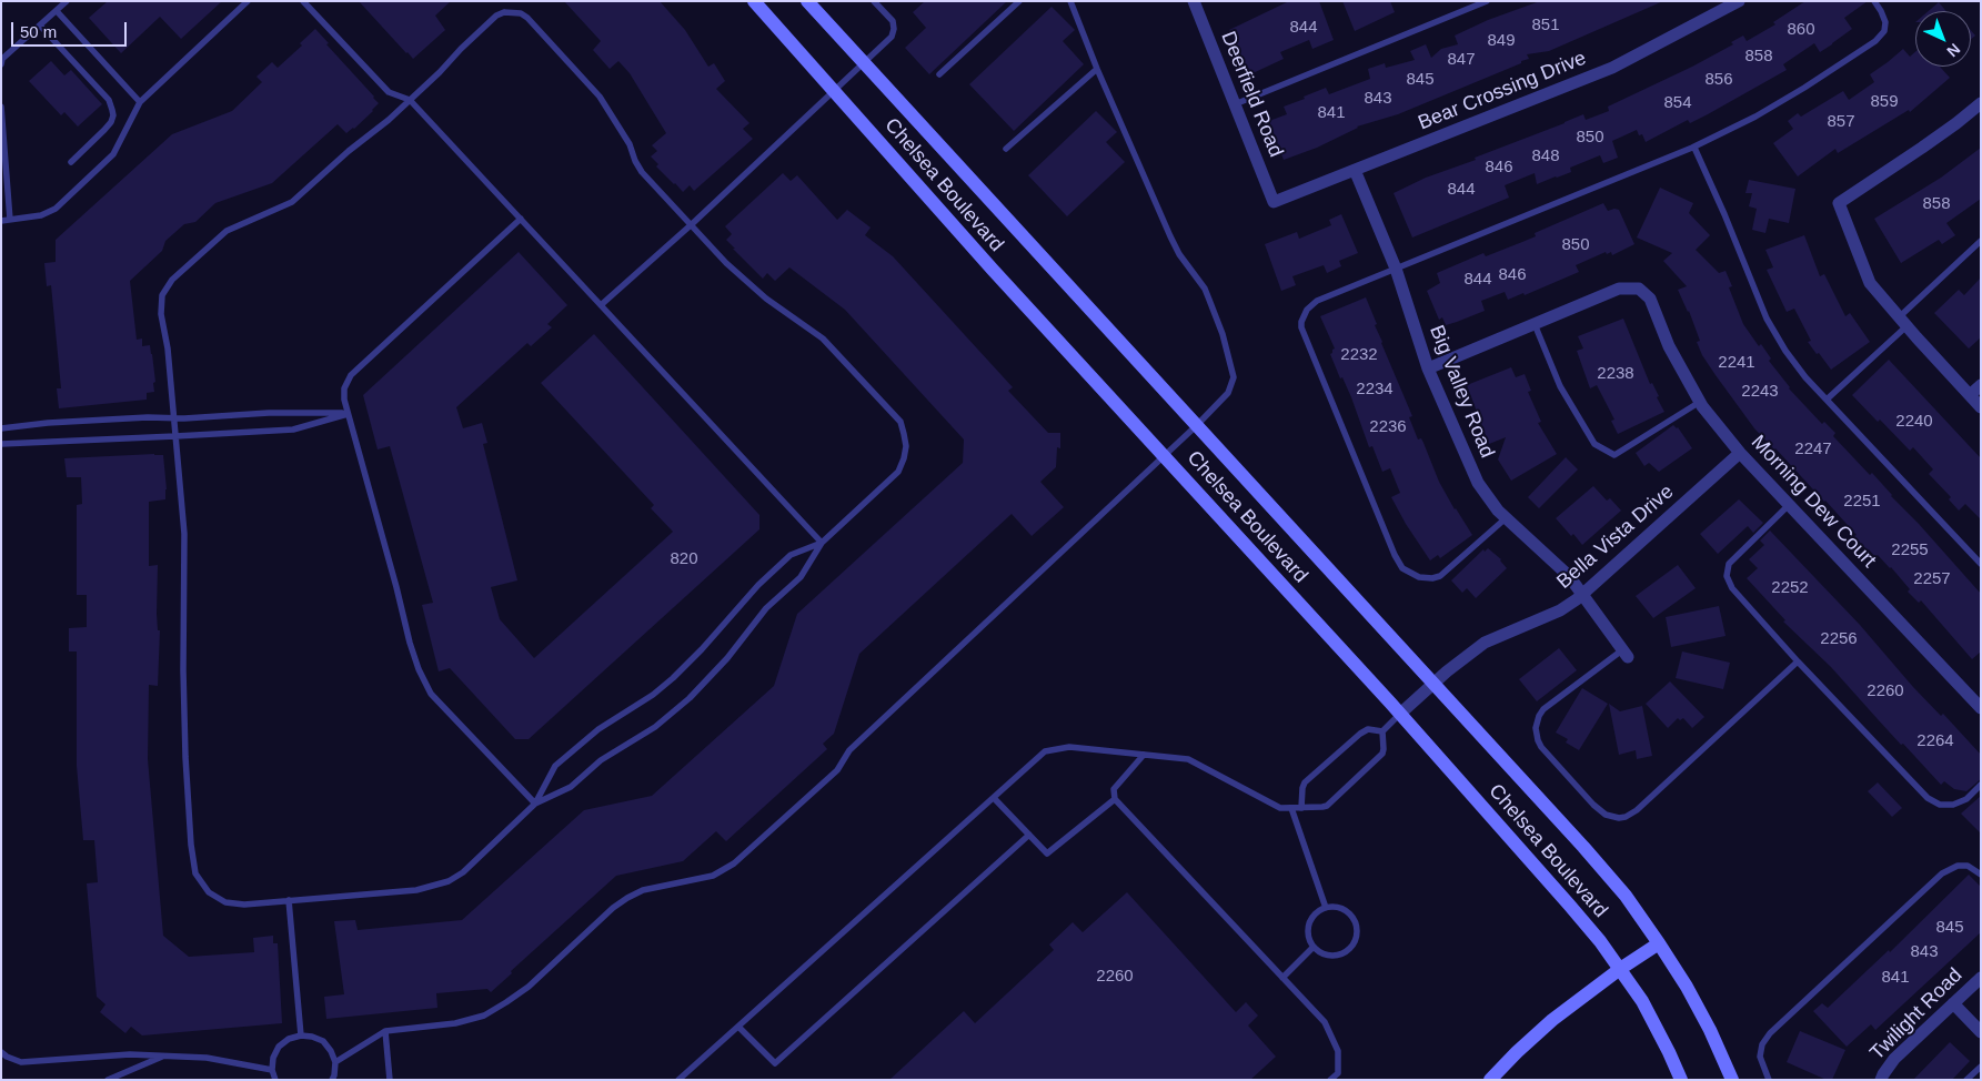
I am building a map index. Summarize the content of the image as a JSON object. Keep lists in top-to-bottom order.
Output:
{
  "streets": {
    "main road": ["Chelsea Boulevard"],
    "street": [
      "Bear Crossing Drive",
      "Deerfield Road",
      "Big Valley Road",
      "Morning Dew Court",
      "Bella Vista Drive",
      "Twilight Road"
    ]
  },
  "crossings": [
    ["Bear Crossing Drive", "Deerfield Road"],
    ["Bear Crossing Drive", "Big Valley Road"],
    ["Chelsea Boulevard", "Bella Vista Drive"],
    ["Big Valley Road", "Bella Vista Drive"],
    ["Morning Dew Court", "Bella Vista Drive"]
  ],
  "house_numbers": [
    "851",
    "844",
    "860",
    "849",
    "858",
    "847",
    "845",
    "856",
    "843",
    "859",
    "854",
    "841",
    "857",
    "850",
    "848",
    "846",
    "844",
    "858",
    "850",
    "846",
    "844",
    "2232",
    "2241",
    "2238",
    "2234",
    "2243",
    "2240",
    "2236",
    "2247",
    "2251",
    "2255",
    "820",
    "2257",
    "2252",
    "2256",
    "2260",
    "2264",
    "845",
    "843",
    "2260",
    "841"
  ],
  "scale_bar": "50 m",
  "north": "bottom right"
}
